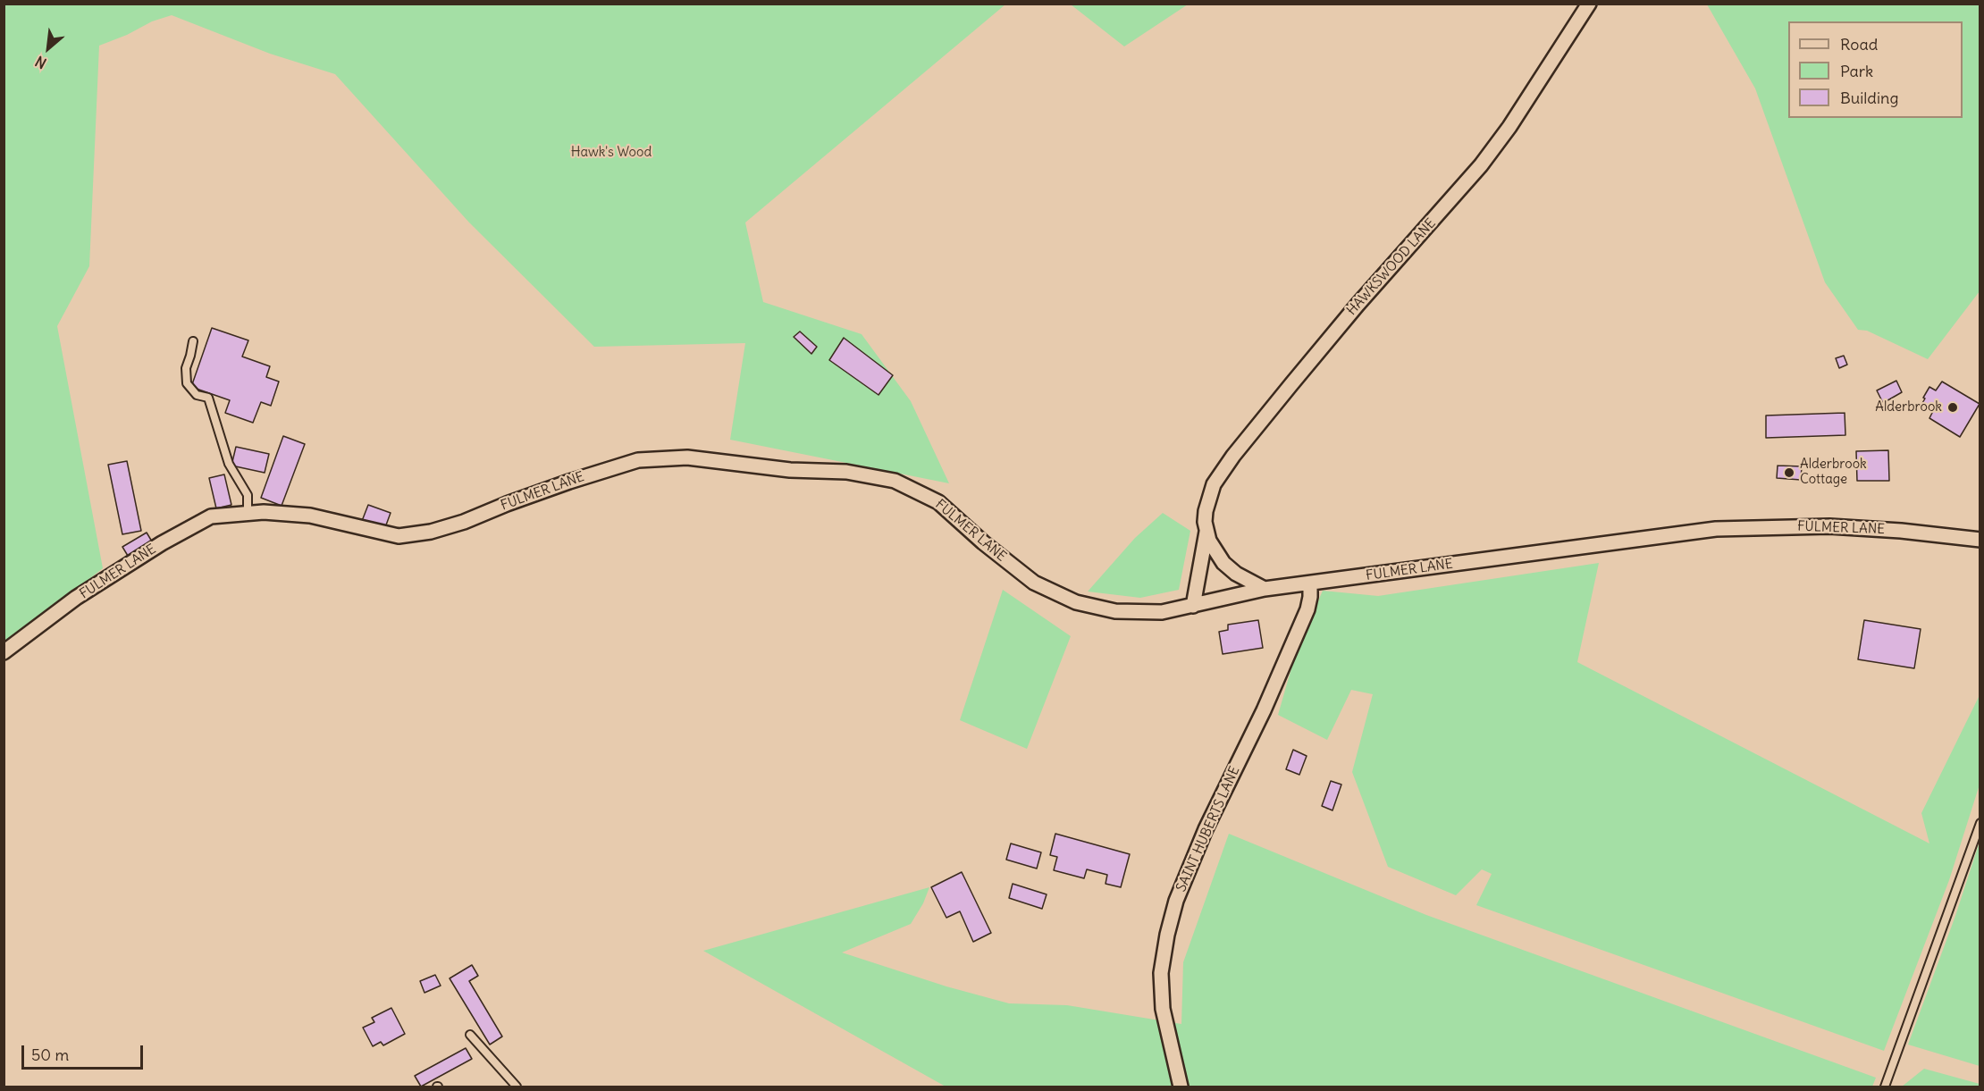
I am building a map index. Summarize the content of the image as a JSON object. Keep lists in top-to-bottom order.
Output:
{
  "streets": {
    "street": ["HAWKSWOOD LANE", "FULMER LANE", "SAINT HUBERTS LANE"]
  },
  "crossings": [
    ["HAWKSWOOD LANE", "FULMER LANE"],
    ["FULMER LANE", "SAINT HUBERTS LANE"]
  ],
  "parks": ["Hawk's Wood"],
  "places": ["Alderbrook", "Alderbrook Cottage"],
  "legend": ["Road", "Park", "Building"],
  "scale_bar": "50 m",
  "north": "bottom left"
}
